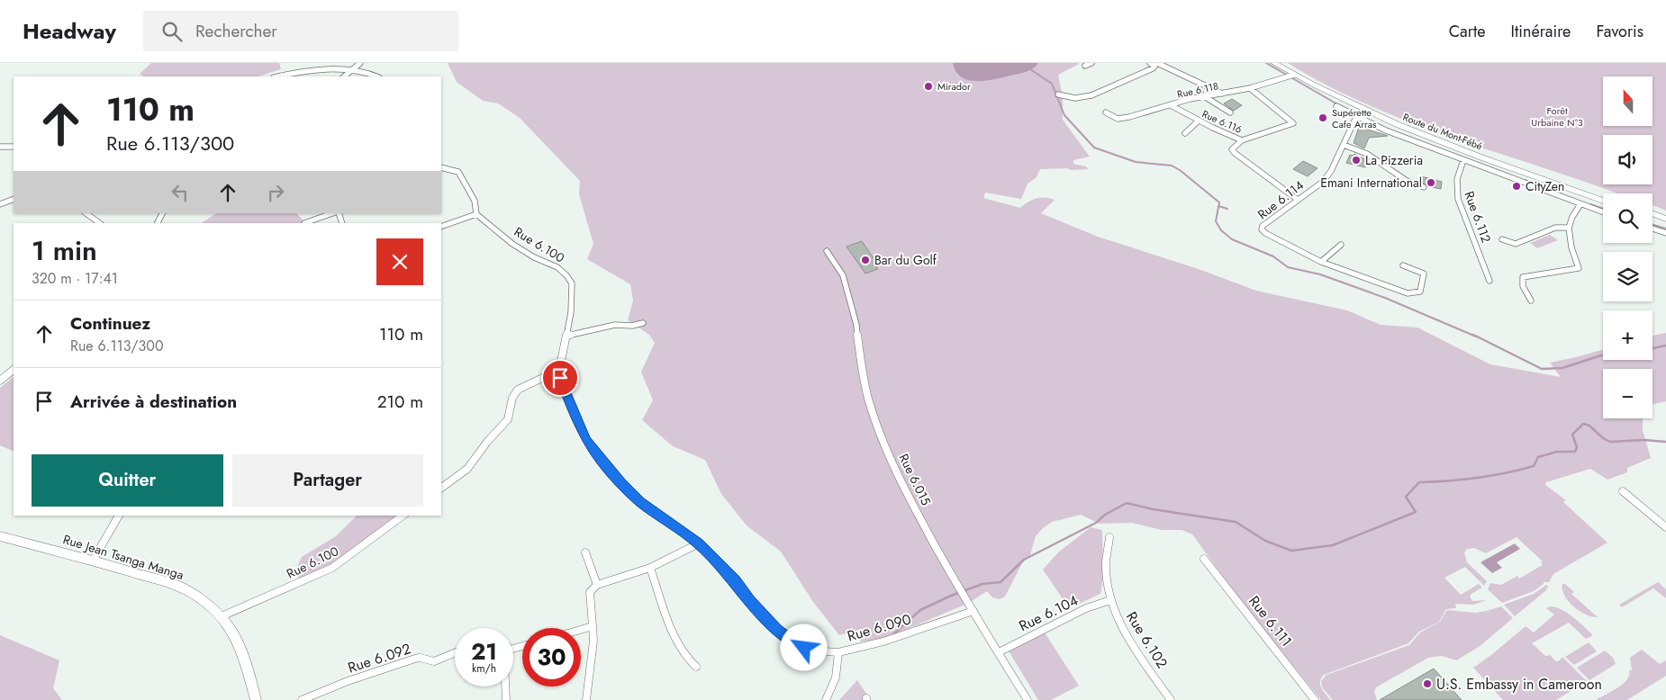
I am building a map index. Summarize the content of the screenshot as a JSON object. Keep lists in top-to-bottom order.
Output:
{
  "streets": {
    "street": [
      "Rue 6.118",
      "Rue 6.116",
      "Route du Mont-Fébé",
      "Rue 6.114",
      "Rue 6.112",
      "Rue 6.100",
      "Rue 6.015",
      "Rue Jean Tsanga Manga",
      "Rue 6.104",
      "Rue 6.111",
      "Rue 6.090",
      "Rue 6.102",
      "Rue 6.092"
    ]
  },
  "crossings": [
    ["Rue 6.118", "Rue 6.116"],
    ["Rue 6.118", "Route du Mont-Fébé"],
    ["Route du Mont-Fébé", "Rue 6.114"],
    ["Rue 6.100", "Rue Jean Tsanga Manga"],
    ["Rue 6.015", "Rue 6.104"],
    ["Rue 6.015", "Rue 6.090"],
    ["Rue 6.104", "Rue 6.102"]
  ],
  "parks": ["Forêt Urbaine N°3"],
  "places": [
    "Mirador",
    "Supérette Cafe Arras",
    "La Pizzeria",
    "Emani International",
    "CityZen",
    "Bar du Golf",
    "U.S. Embassy in Cameroon"
  ],
  "north": "top",
  "page": {
    "header": "Headway",
    "search": "Rechercher",
    "nav": ["Carte", "Itinéraire", "Favoris"],
    "map_buttons": ["+", "−"],
    "turn": ["110 m", "Rue 6.113/300"],
    "heading": ["1 min", "320 m · 17:41"],
    "list": [
      {
        "name": "Continuez",
        "note": "Rue 6.113/300",
        "value": "110 m"
      },
      {
        "name": "Arrivée à destination",
        "value": "210 m"
      }
    ],
    "buttons": ["Quitter", "Partager"],
    "speed": "21 km/h",
    "limit": "30"
  }
}
